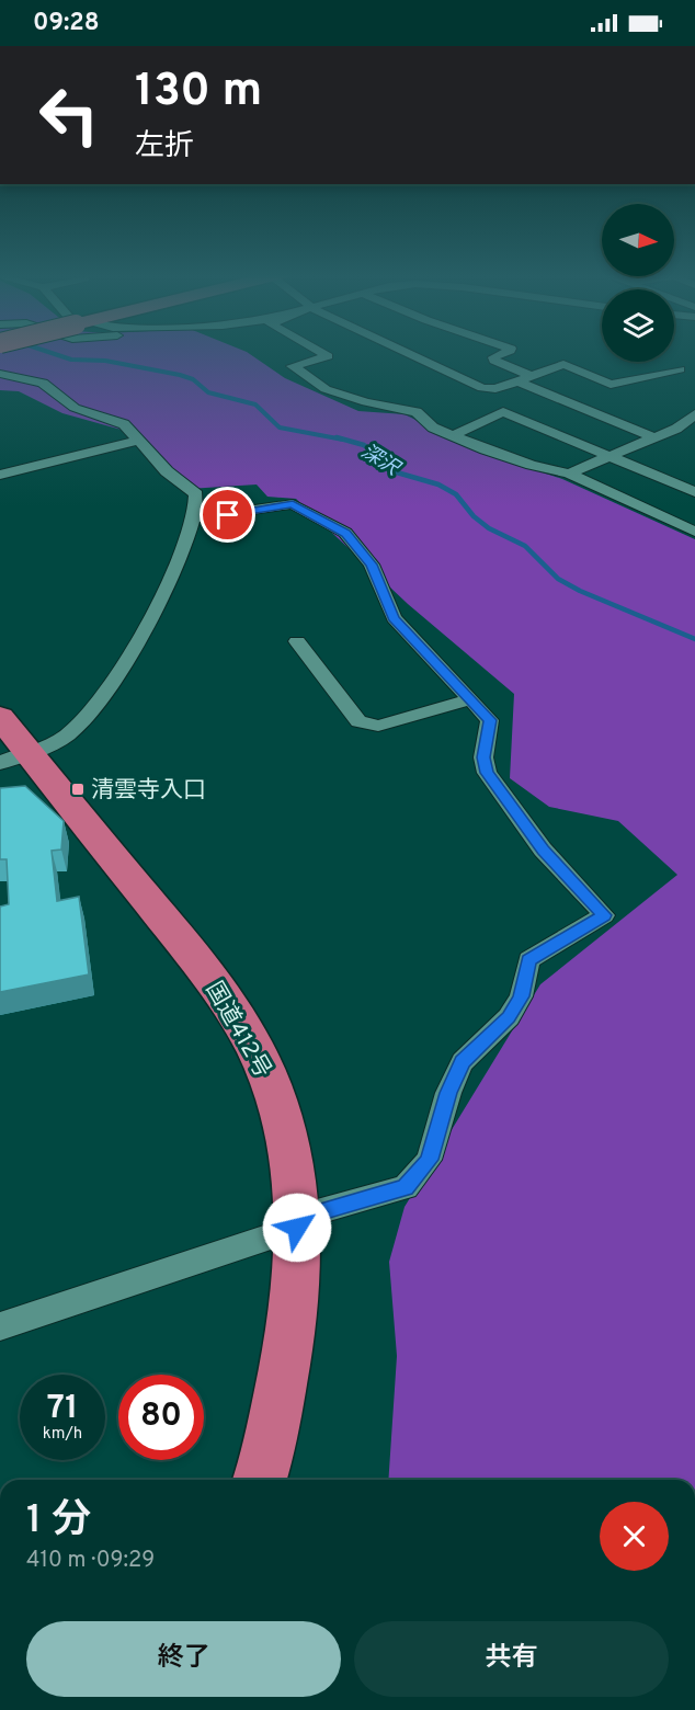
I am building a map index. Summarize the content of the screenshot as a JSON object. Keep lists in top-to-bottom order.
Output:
{
  "streets": {
    "highway": ["国道412号"]
  },
  "water": ["深沢"],
  "places": {
    "transit": ["清雲寺入口"]
  },
  "north": "right",
  "page": {
    "status": "09:28",
    "turn": ["130 m", "左折"],
    "speed": "71 km/h",
    "limit": "80",
    "heading": ["1 分", "410 m · 09:29"],
    "buttons": ["終了", "共有"]
  }
}
